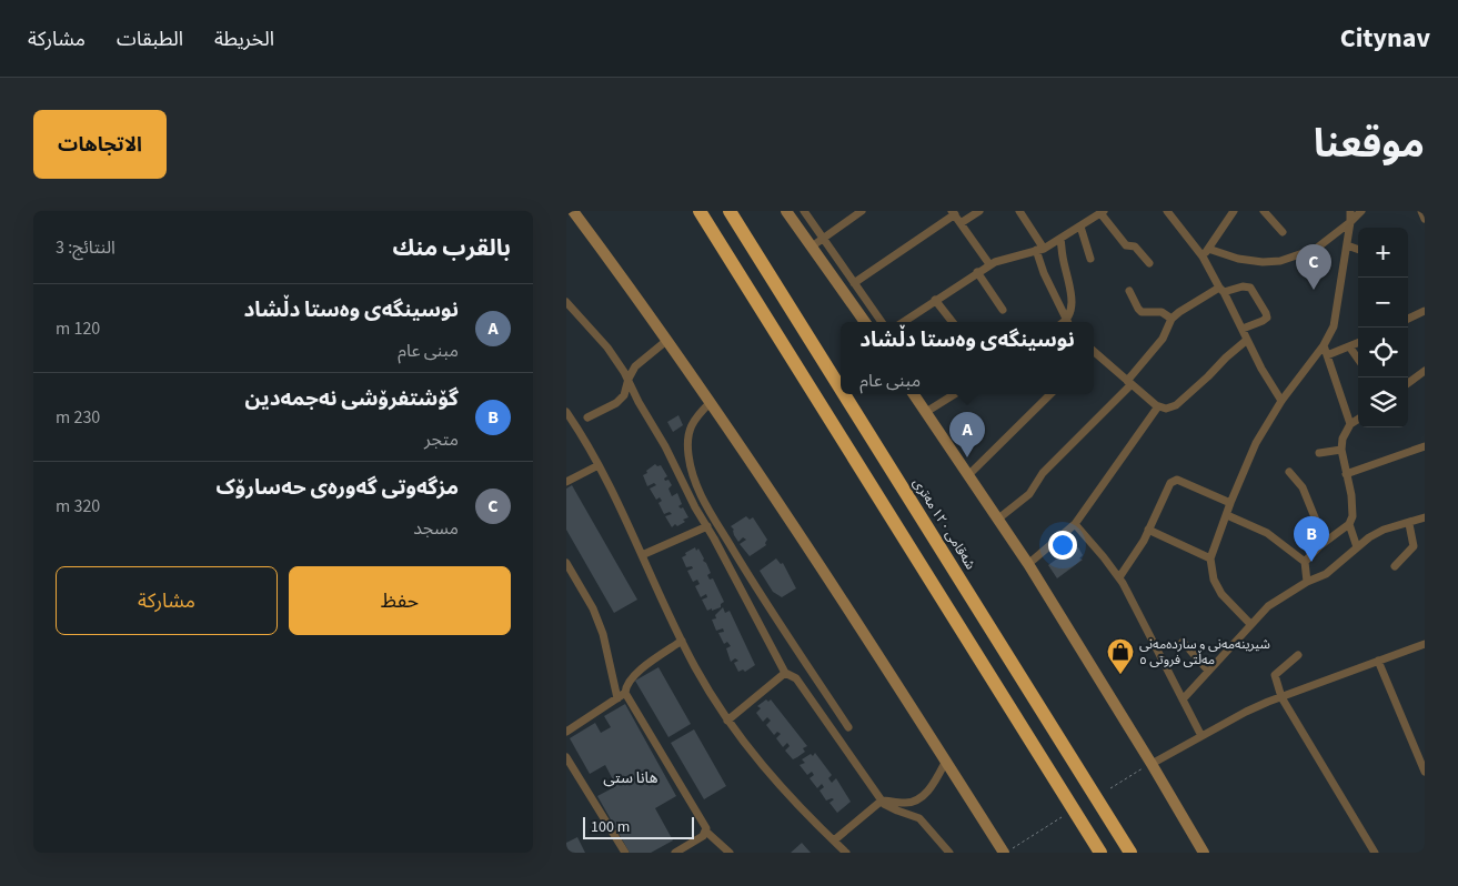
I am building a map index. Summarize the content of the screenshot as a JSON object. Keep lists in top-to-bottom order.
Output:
{
  "streets": {
    "highway": ["شەقامی ١٢٠ مەتری"]
  },
  "districts": ["هانا ستى"],
  "places": {
    "shop": ["شیرینەمەنی و ساردەمەنی مەڵتی فروتی ٥"]
  },
  "scale_bar": "100 m",
  "page": {
    "header": "Citynav",
    "nav": ["الخريطة", "الطبقات", "مشاركة"],
    "title": "موقعنا",
    "buttons": [
      "الاتجاهات",
      ["حفظ", "مشاركة"]
    ],
    "heading": ["بالقرب منك", "النتائج: 3"],
    "map_buttons": ["+", "−"],
    "pins": ["C", "A", "B"],
    "list": [
      {
        "mark": "A",
        "name": "نوسینگەی وەستا دڵشاد",
        "note": "مبنى عام",
        "value": "120 m"
      },
      {
        "mark": "B",
        "name": "گۆشتفرۆشی نەجمەدین",
        "note": "متجر",
        "value": "230 m"
      },
      {
        "mark": "C",
        "name": "مزگەوتی گەورەی حەسارۆک",
        "note": "مسجد",
        "value": "320 m"
      }
    ],
    "popup": ["نوسینگەی وەستا دڵشاد", "مبنى عام"],
    "scale": "100 m"
  }
}
